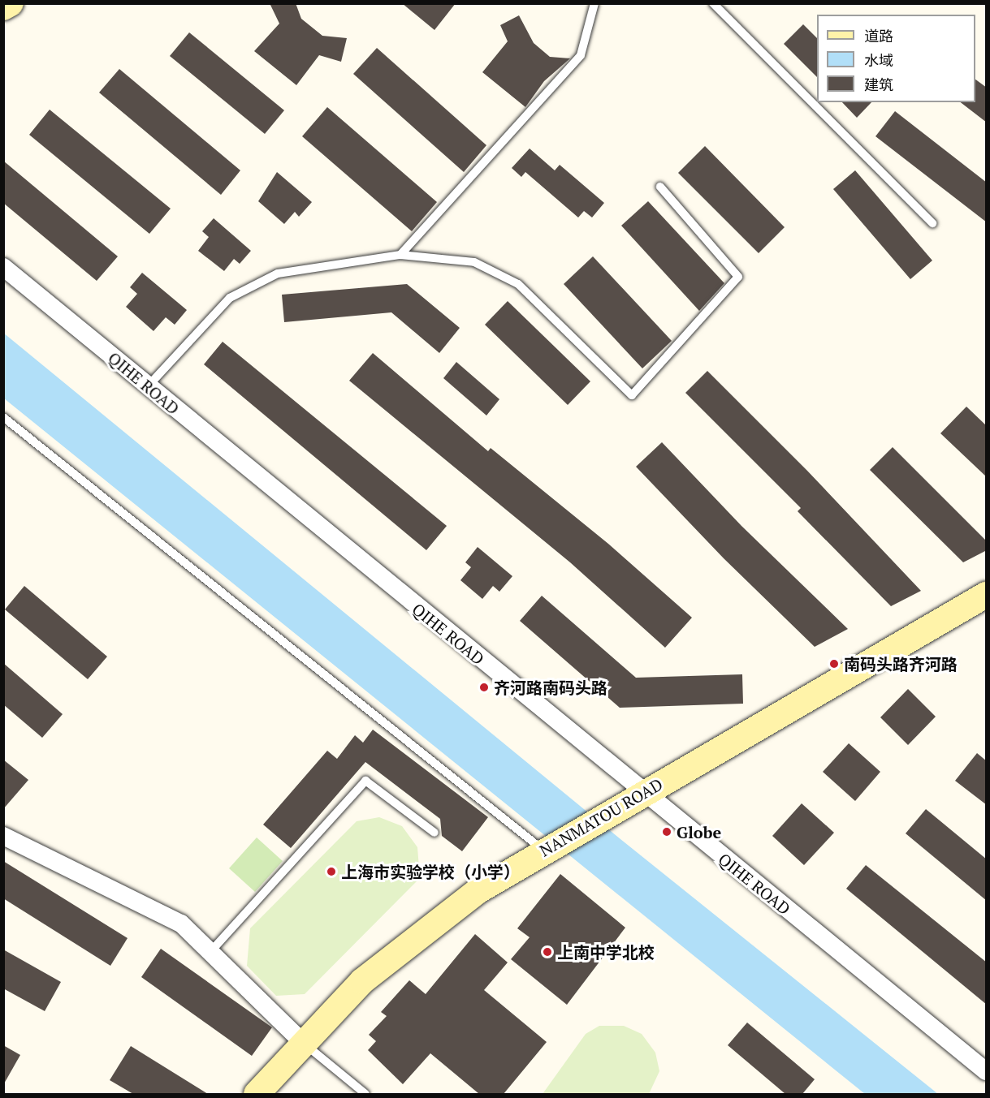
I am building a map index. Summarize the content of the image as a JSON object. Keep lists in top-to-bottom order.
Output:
{
  "streets": {
    "street": ["QIHE ROAD", "NANMATOU ROAD"]
  },
  "crossings": [
    ["QIHE ROAD", "NANMATOU ROAD"]
  ],
  "places": [
    "南码头路齐河路",
    "齐河路南码头路",
    "Globe",
    "上海市实验学校（小学）",
    "上南中学北校"
  ],
  "legend": ["道路", "水域", "建筑"]
}
